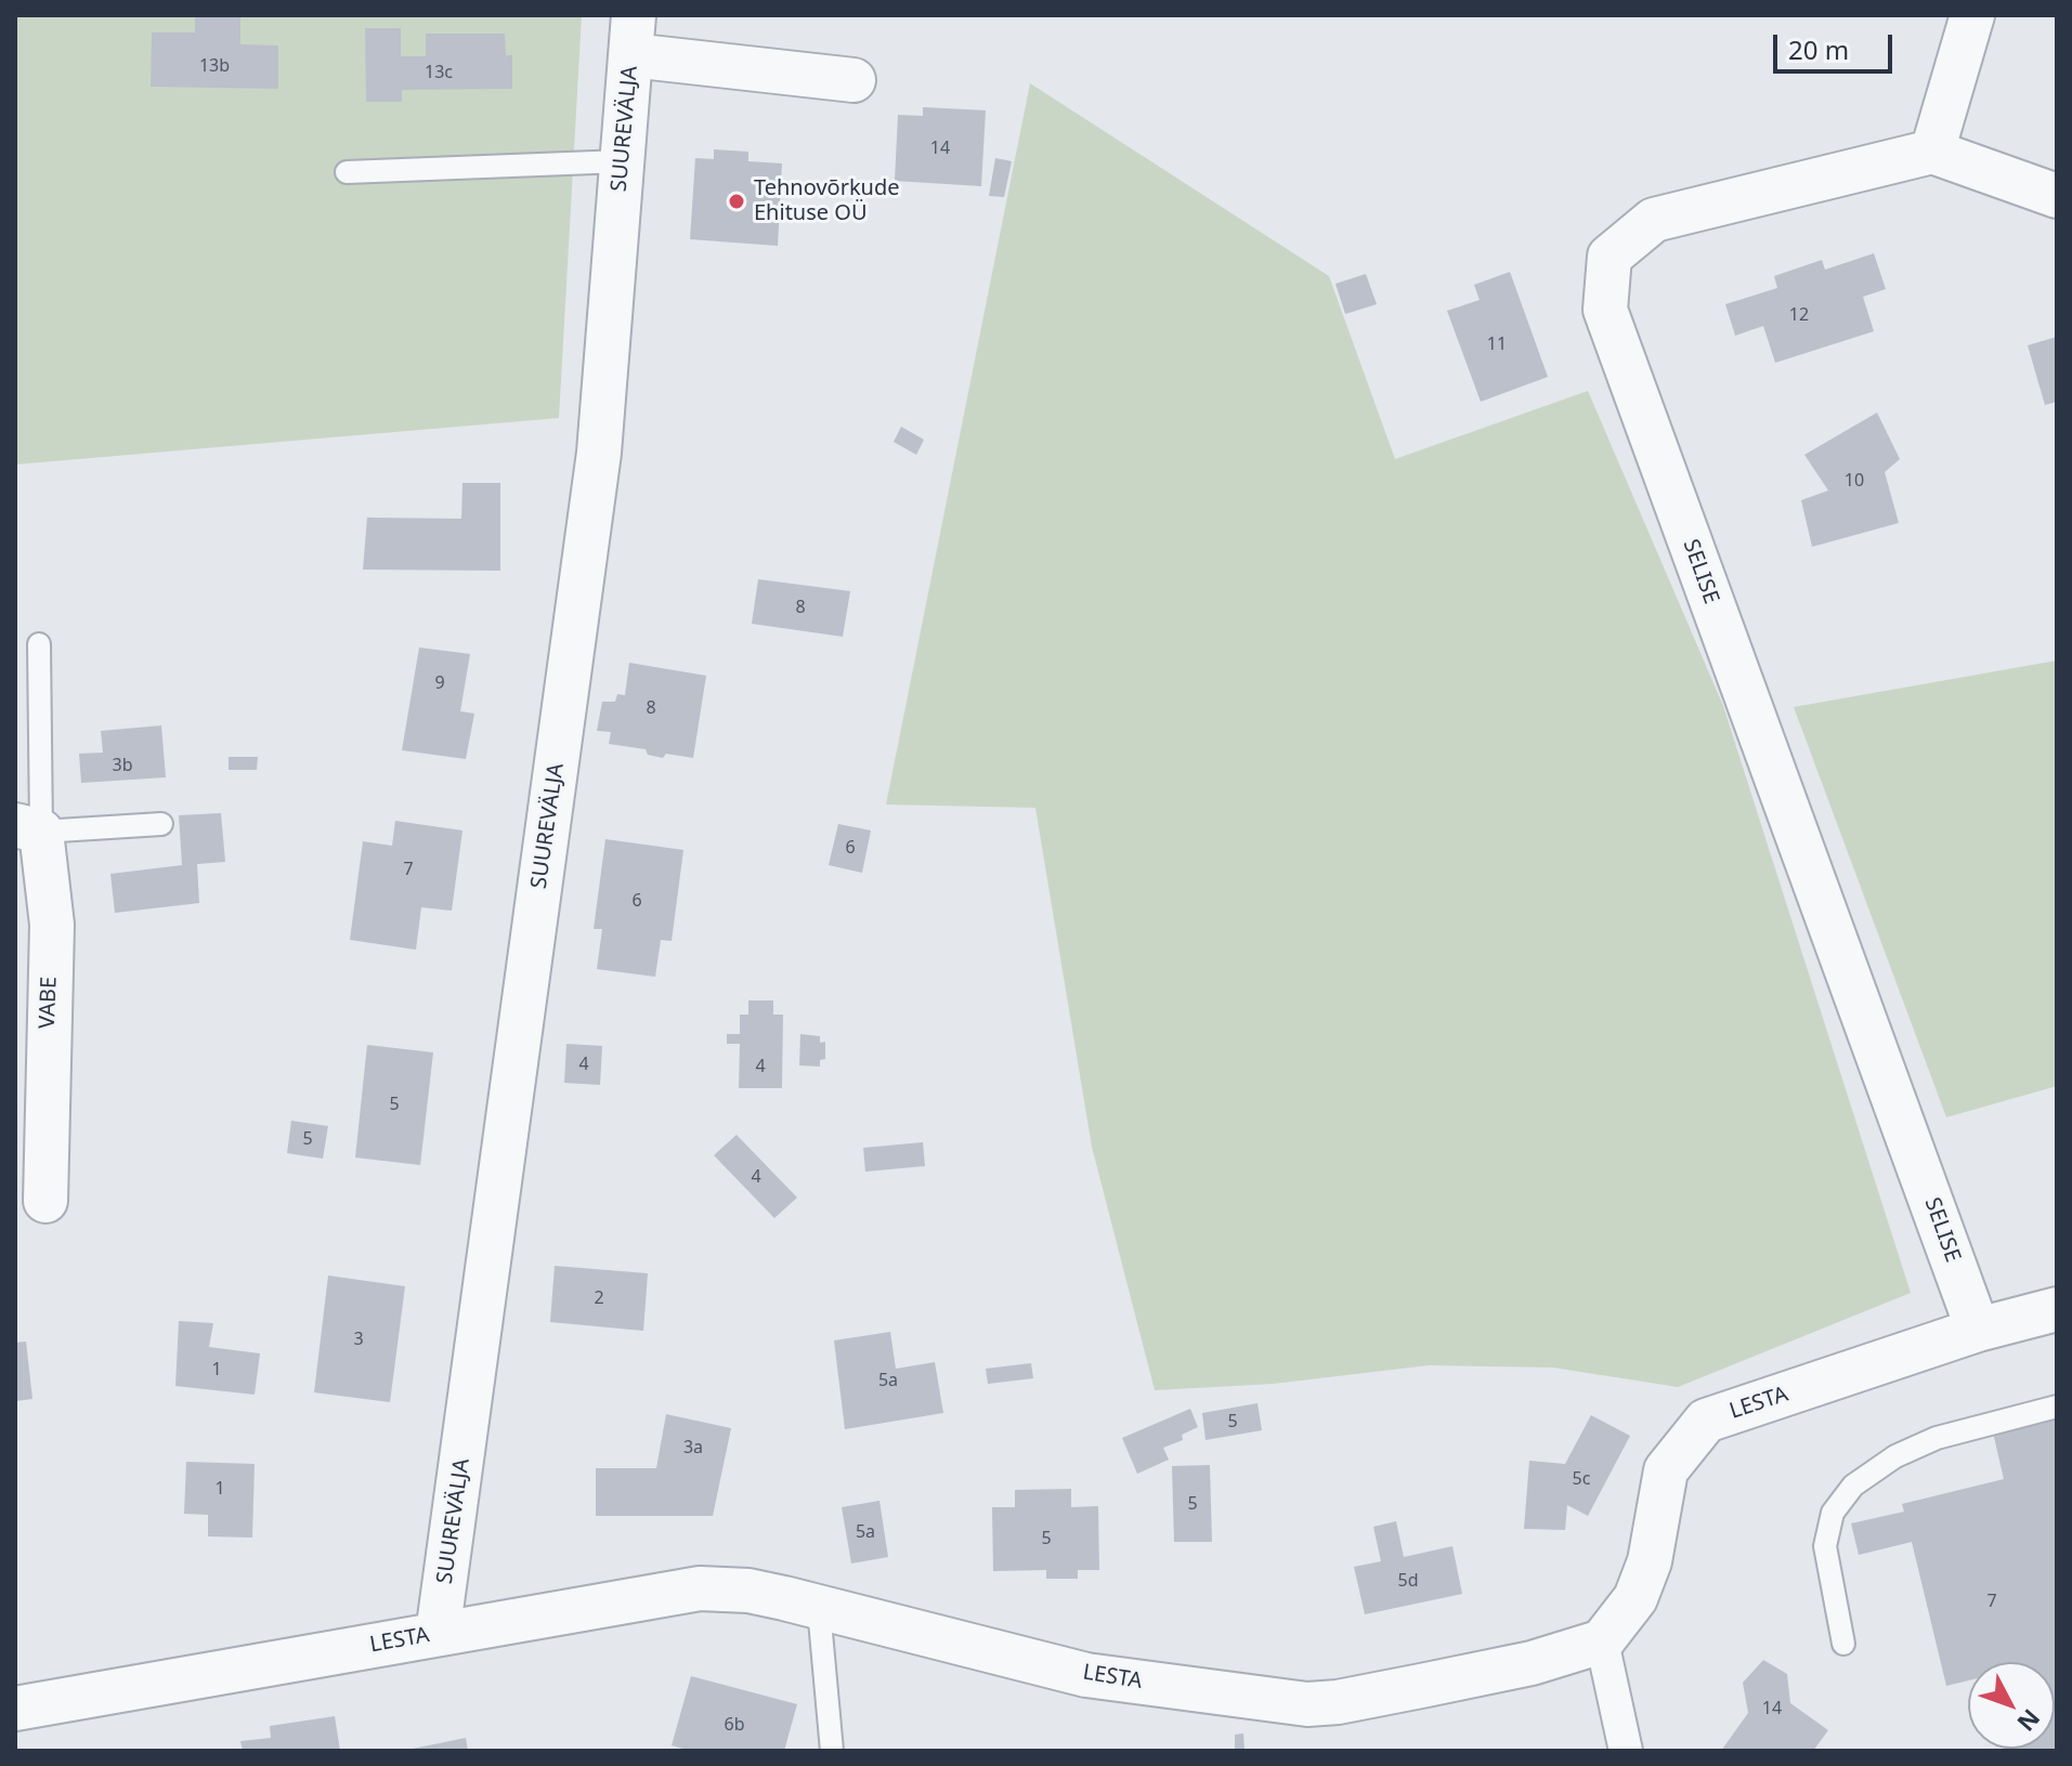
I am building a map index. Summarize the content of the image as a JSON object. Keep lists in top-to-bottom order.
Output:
{
  "streets": {
    "street": [
      "SUUREVÄLJA",
      "SELISE",
      "VABE",
      "LESTA"
    ]
  },
  "crossings": [
    ["SUUREVÄLJA", "LESTA"],
    ["SELISE", "LESTA"]
  ],
  "places": ["Tehnovõrkude Ehituse OÜ"],
  "house_numbers": [
    "13b",
    "13c",
    "14",
    "12",
    "11",
    "10",
    "8",
    "9",
    "8",
    "3b",
    "6",
    "7",
    "6",
    "4",
    "4",
    "5",
    "5",
    "4",
    "2",
    "3",
    "1",
    "5a",
    "5",
    "3a",
    "5c",
    "1",
    "5",
    "5a",
    "5",
    "5d",
    "7",
    "14",
    "6b"
  ],
  "scale_bar": "20 m",
  "north": "bottom right"
}
